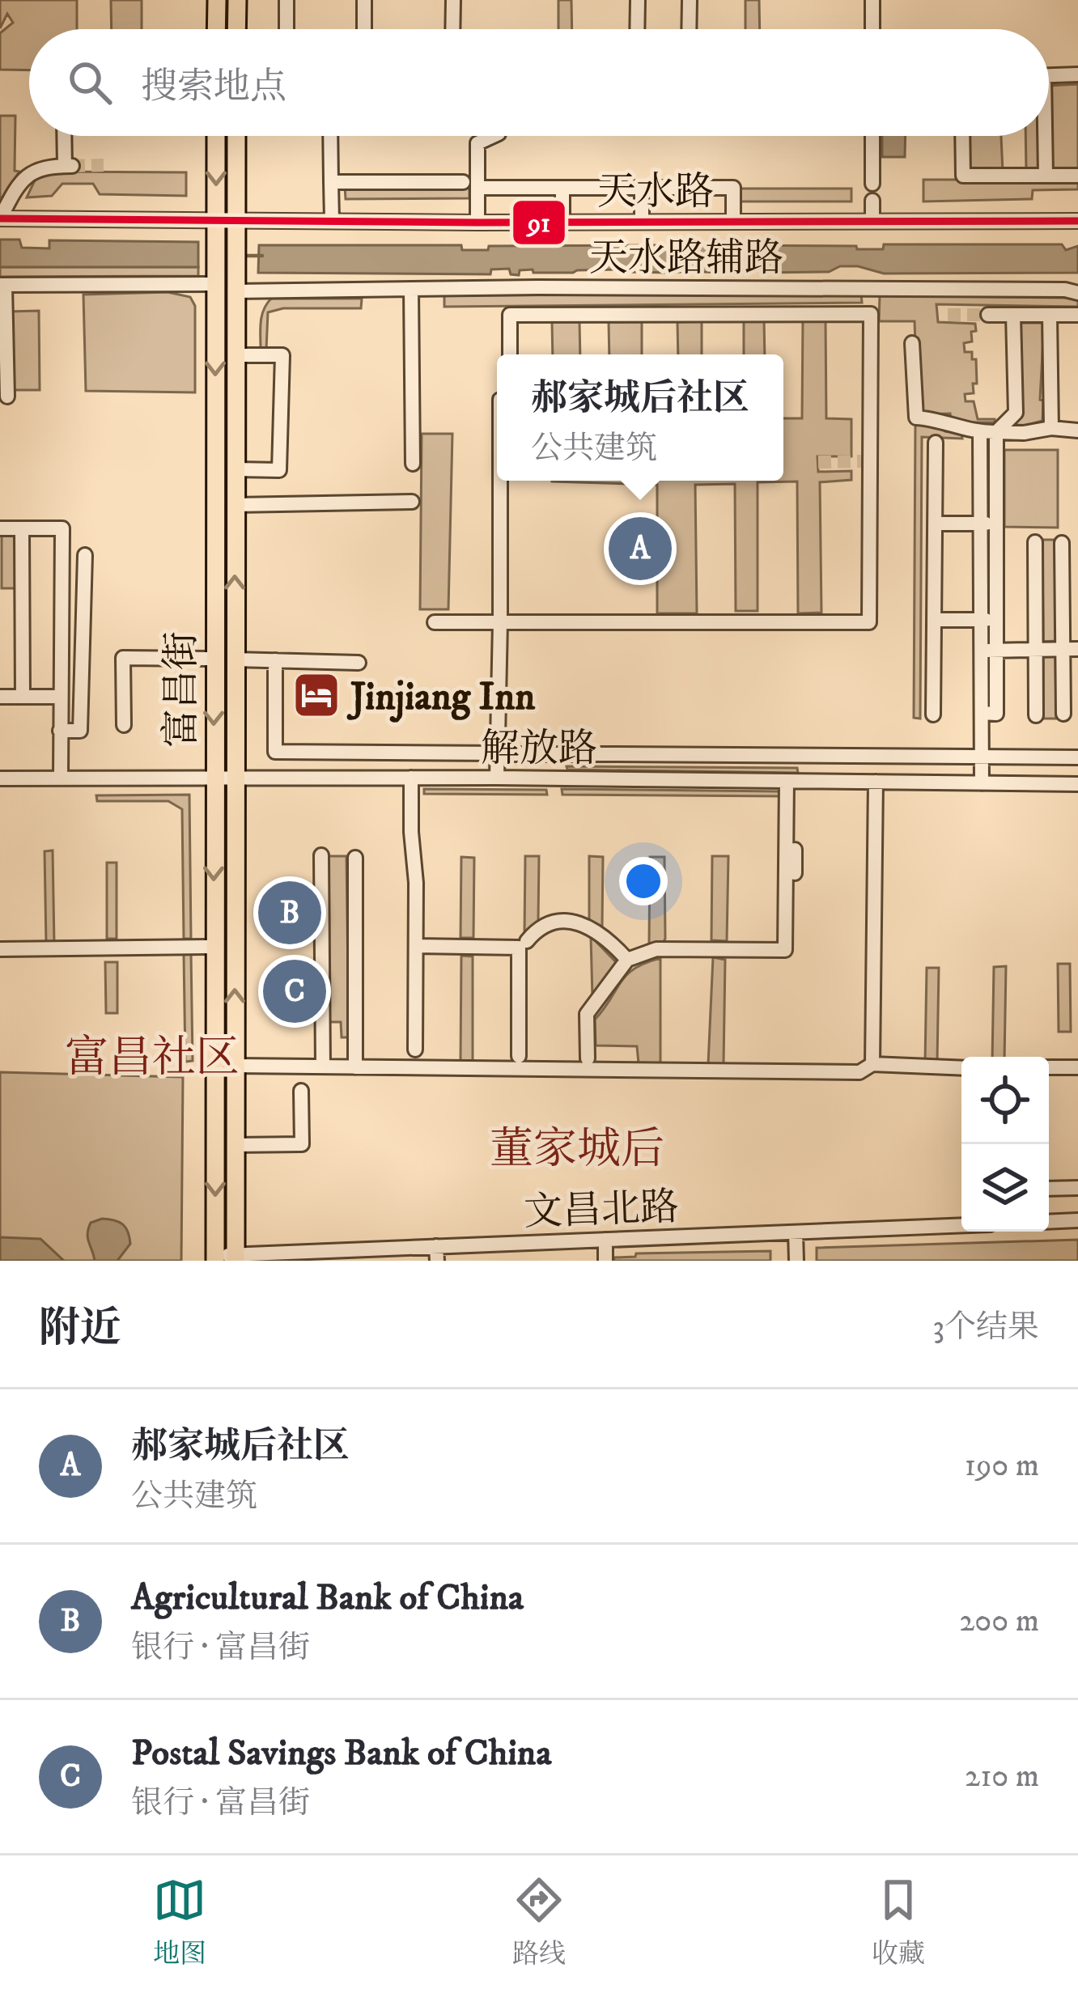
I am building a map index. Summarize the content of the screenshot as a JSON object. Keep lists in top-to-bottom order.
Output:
{
  "streets": {
    "main road": ["富昌街"],
    "street": [
      "天水路",
      "天水路辅路",
      "解放路",
      "文昌北路"
    ]
  },
  "crossings": [
    ["天水路", "富昌街"],
    ["天水路辅路", "富昌街"],
    ["富昌街", "解放路"],
    ["富昌街", "文昌北路"]
  ],
  "districts": ["富昌社区", "董家城后"],
  "places": {
    "hotel": ["Jinjiang Inn"]
  },
  "lines": ["transit line 91"],
  "page": {
    "search": "搜索地点",
    "popup": ["郝家城后社区", "公共建筑"],
    "pins": ["A", "B", "C"],
    "heading": ["附近", "3个结果"],
    "list": [
      {
        "mark": "A",
        "name": "郝家城后社区",
        "note": "公共建筑",
        "value": "190 m"
      },
      {
        "mark": "B",
        "name": "Agricultural Bank of China",
        "note": "银行 · 富昌街",
        "value": "200 m"
      },
      {
        "mark": "C",
        "name": "Postal Savings Bank of China",
        "note": "银行 · 富昌街",
        "value": "210 m"
      }
    ],
    "nav": ["地图", "路线", "收藏"]
  }
}
